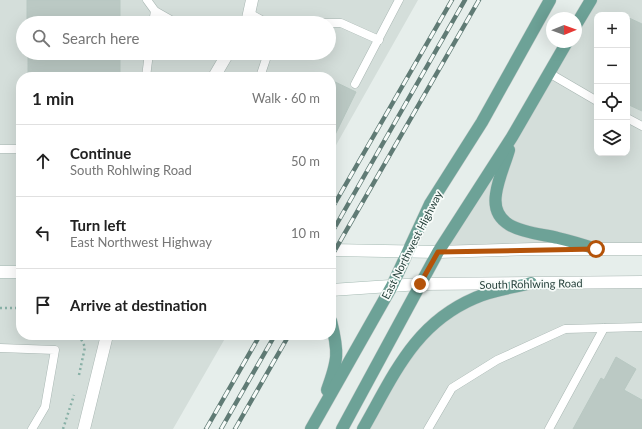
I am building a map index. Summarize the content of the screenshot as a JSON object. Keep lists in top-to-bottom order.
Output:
{
  "streets": {
    "main road": ["East Northwest Highway"],
    "street": ["South Rohlwing Road"]
  },
  "crossings": [
    ["East Northwest Highway", "South Rohlwing Road"]
  ],
  "north": "right",
  "page": {
    "map_buttons": ["+", "−"],
    "search": "Search here",
    "heading": ["1 min", "Walk · 60 m"],
    "list": [
      ["Continue", "South Rohlwing Road", "50 m"],
      ["Turn left", "East Northwest Highway", "10 m"],
      "Arrive at destination"
    ]
  }
}
